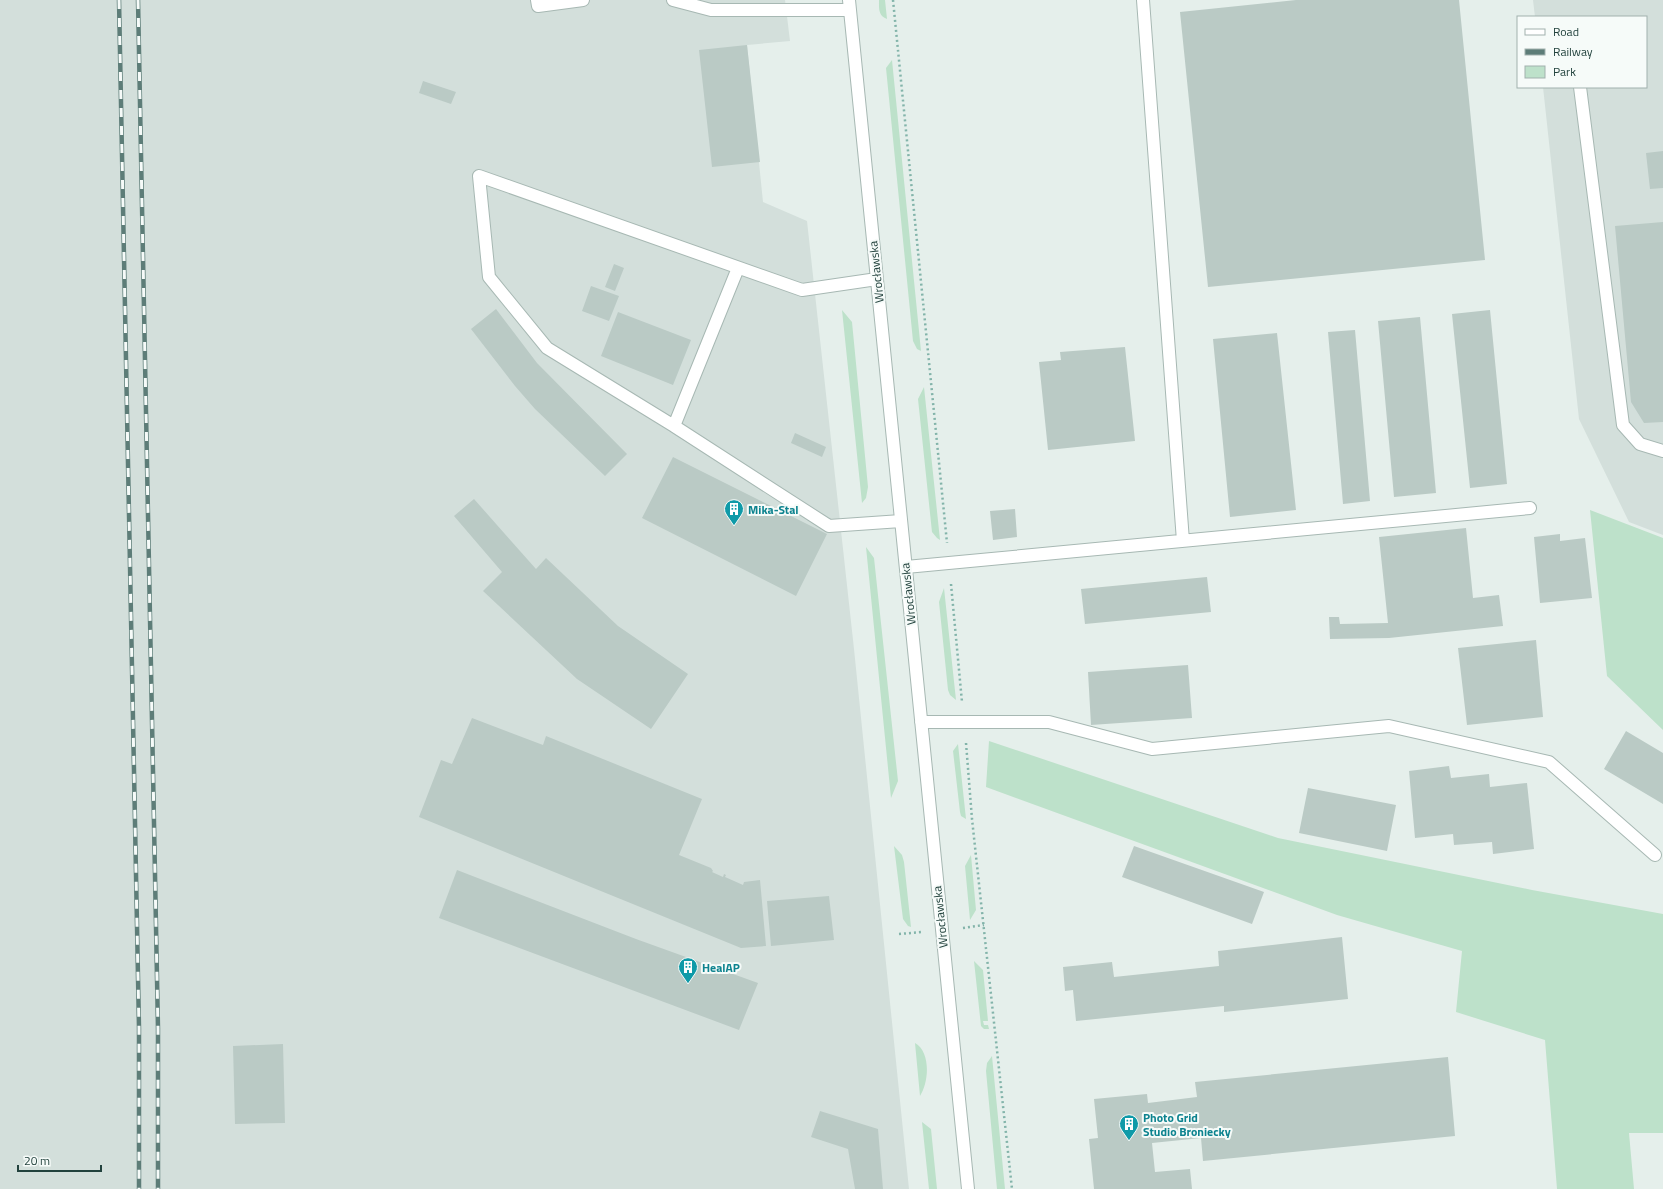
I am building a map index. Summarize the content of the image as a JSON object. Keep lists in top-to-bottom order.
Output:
{
  "streets": {
    "street": ["Wrocławska"]
  },
  "places": {
    "building": ["Mika-Stal", "HealAP", "Photo Grid Studio Broniecky"]
  },
  "legend": ["Road", "Railway", "Park"],
  "scale_bar": "20 m"
}
